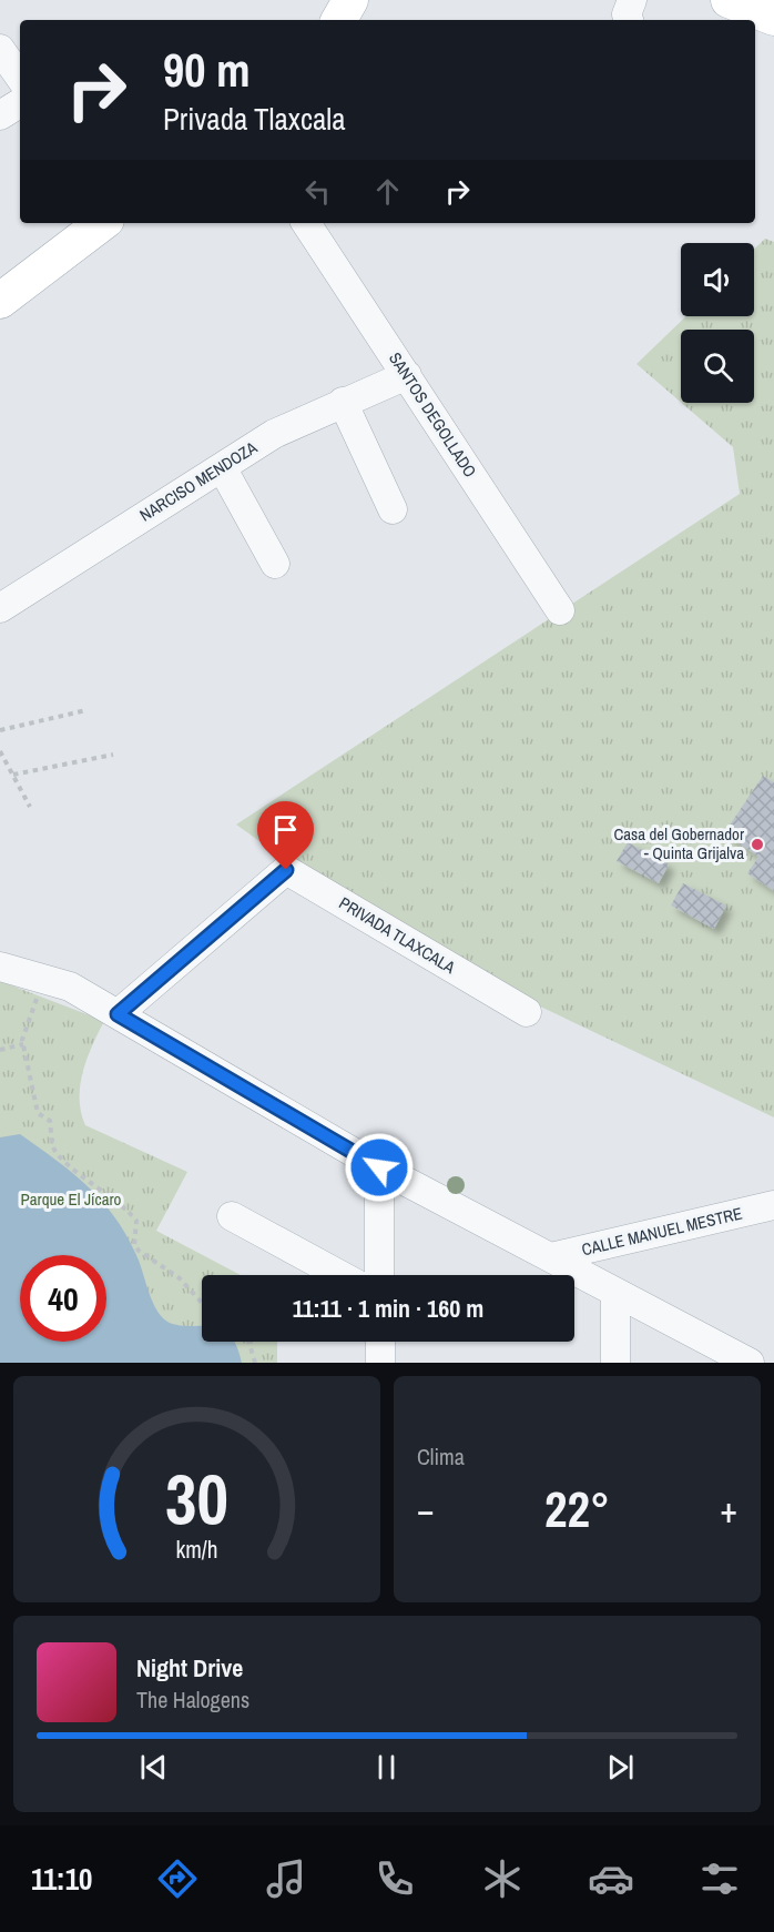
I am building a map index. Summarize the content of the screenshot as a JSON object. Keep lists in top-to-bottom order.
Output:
{
  "streets": {
    "street": [
      "SANTOS DEGOLLADO",
      "NARCISO MENDOZA",
      "PRIVADA TLAXCALA",
      "CALLE MANUEL MESTRE"
    ]
  },
  "crossings": [
    ["SANTOS DEGOLLADO", "NARCISO MENDOZA"]
  ],
  "parks": ["Parque El Jícaro"],
  "places": ["Casa del Gobernador - Quinta Grijalva"],
  "page": {
    "turn": ["90 m", "Privada Tlaxcala"],
    "limit": "40",
    "trip": "11:11 · 1 min · 160 m",
    "tile": "Clima",
    "heat": ["−", "22°", "+"],
    "song": ["Night Drive", "The Halogens"],
    "tabs": "11:10",
    "gauge": ["30", "km/h"]
  }
}
